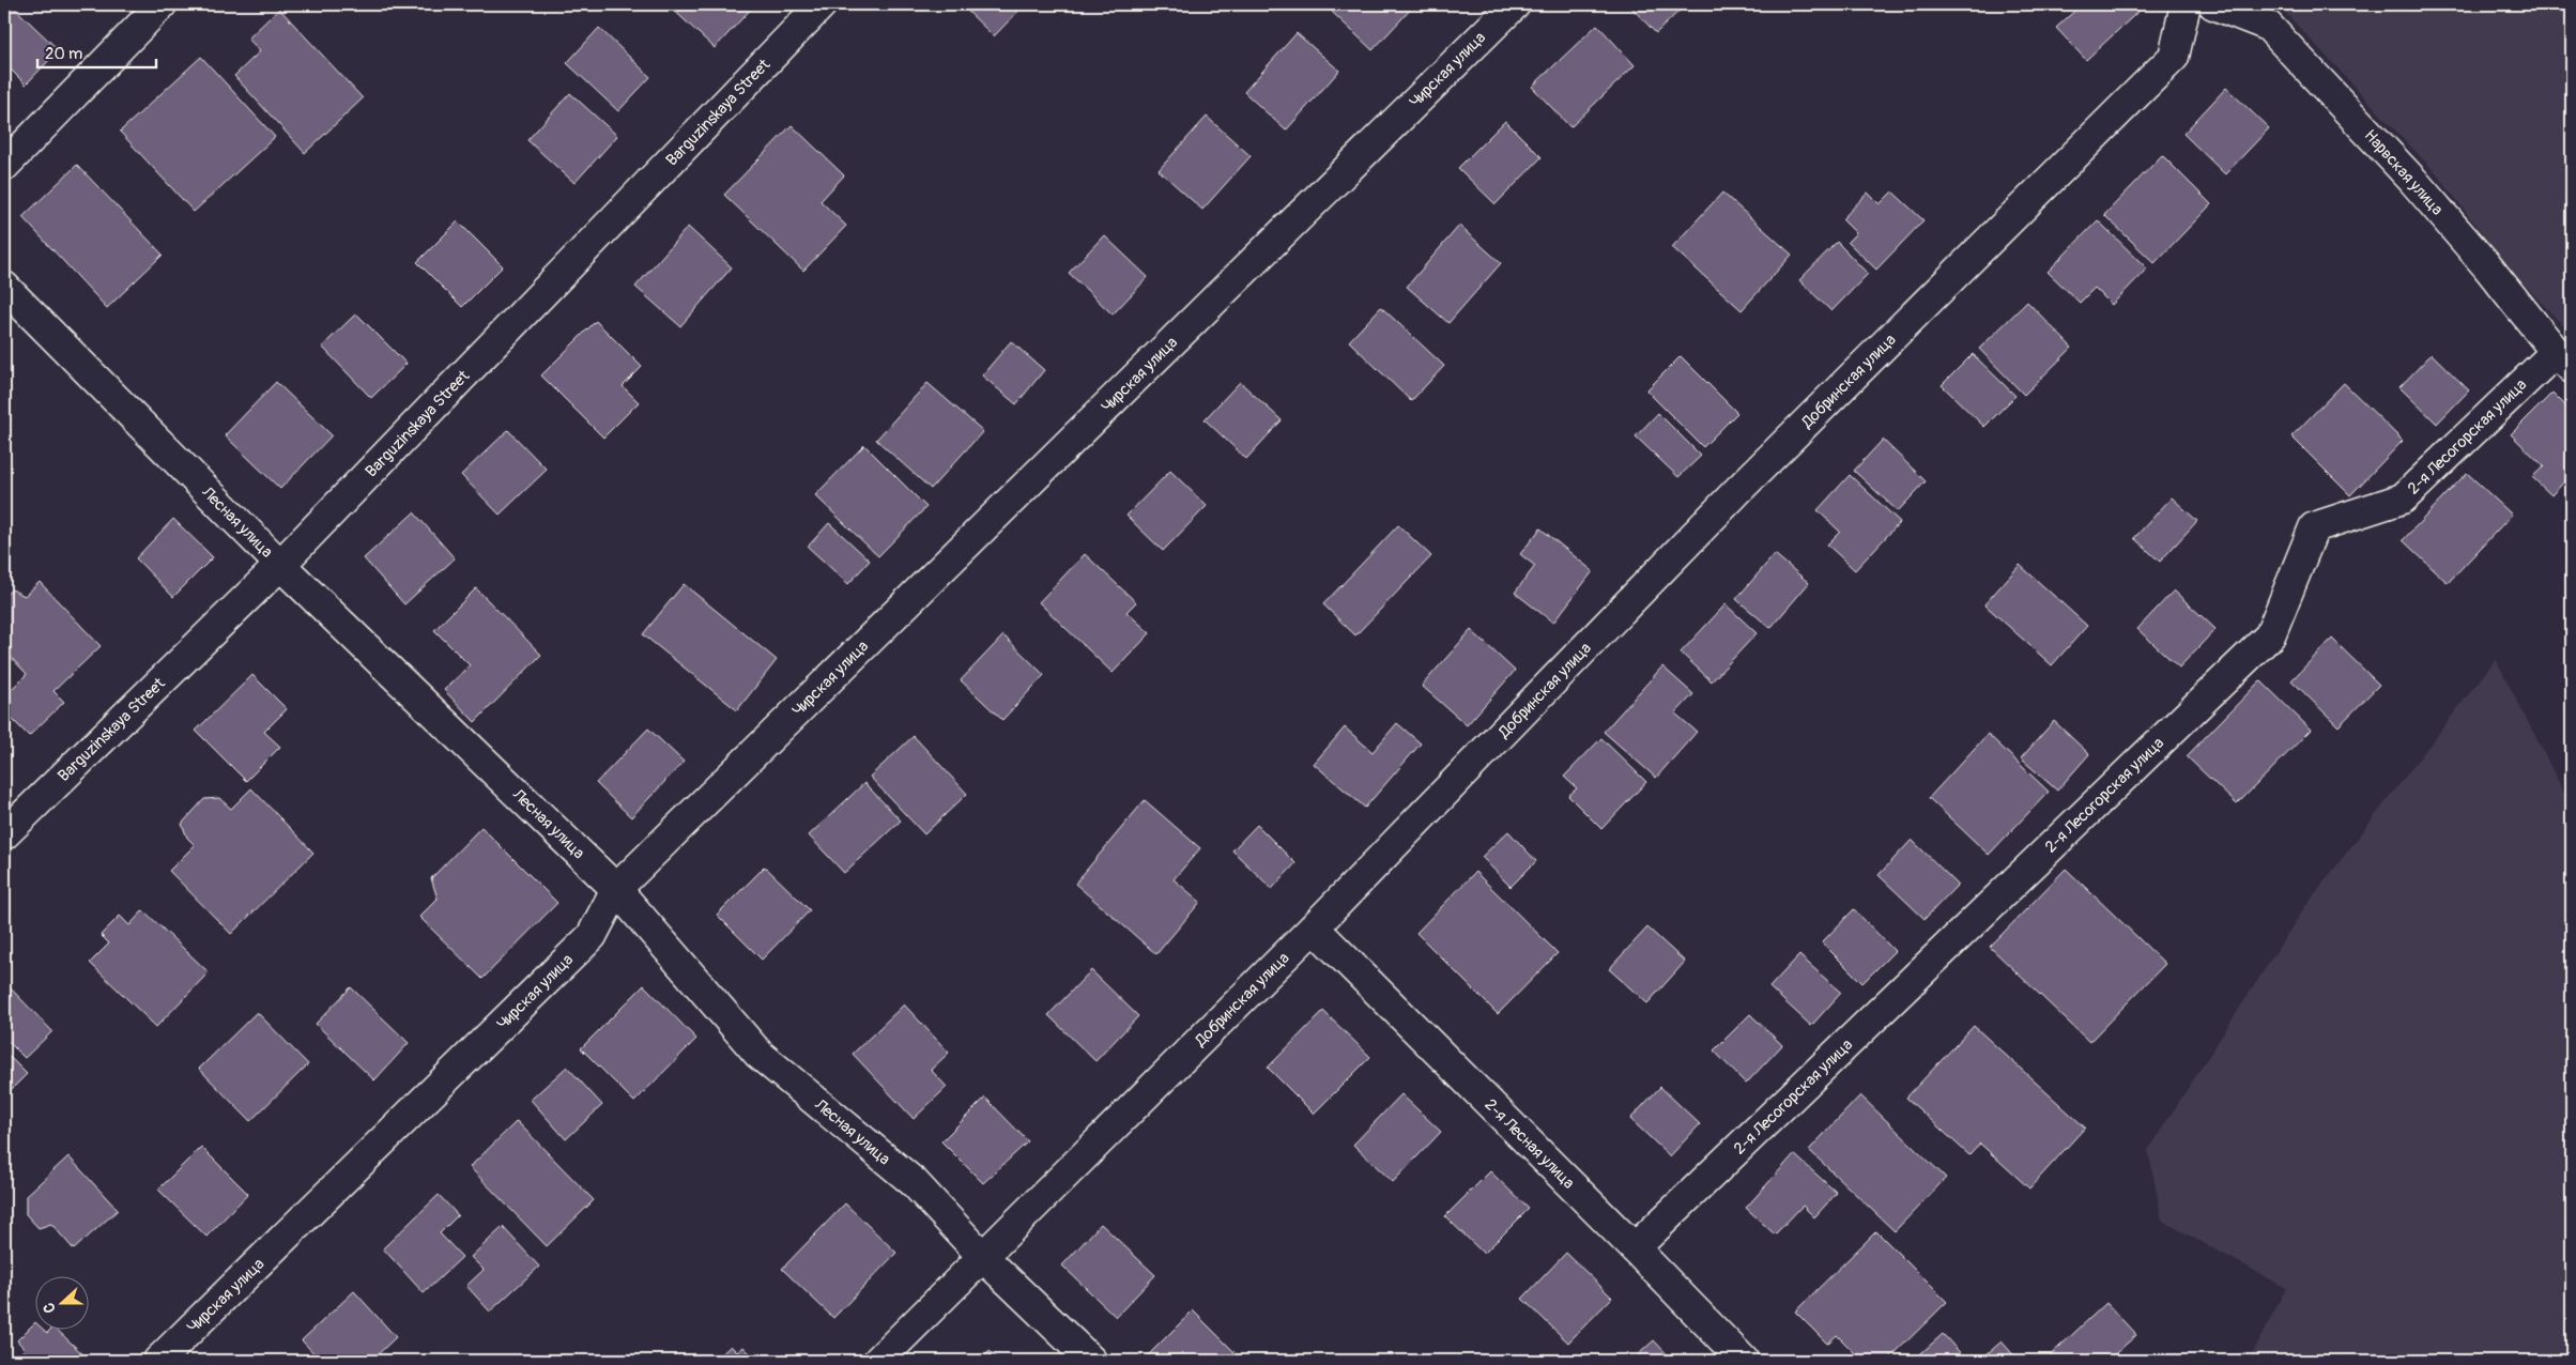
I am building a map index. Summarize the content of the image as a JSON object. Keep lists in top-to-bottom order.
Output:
{
  "streets": {
    "street": [
      "Чирская улица",
      "Barguzinskaya Street",
      "Нарвская улица",
      "Добринская улица",
      "2-я Лесогорская улица",
      "Лесная улица",
      "2-я Лесная улица"
    ]
  },
  "crossings": [
    ["Чирская улица", "Лесная улица"],
    ["Barguzinskaya Street", "Лесная улица"],
    ["Нарвская улица", "2-я Лесогорская улица"],
    ["Добринская улица", "Лесная улица"],
    ["Добринская улица", "2-я Лесная улица"],
    ["2-я Лесогорская улица", "2-я Лесная улица"]
  ],
  "scale_bar": "20 m",
  "north": "left"
}
